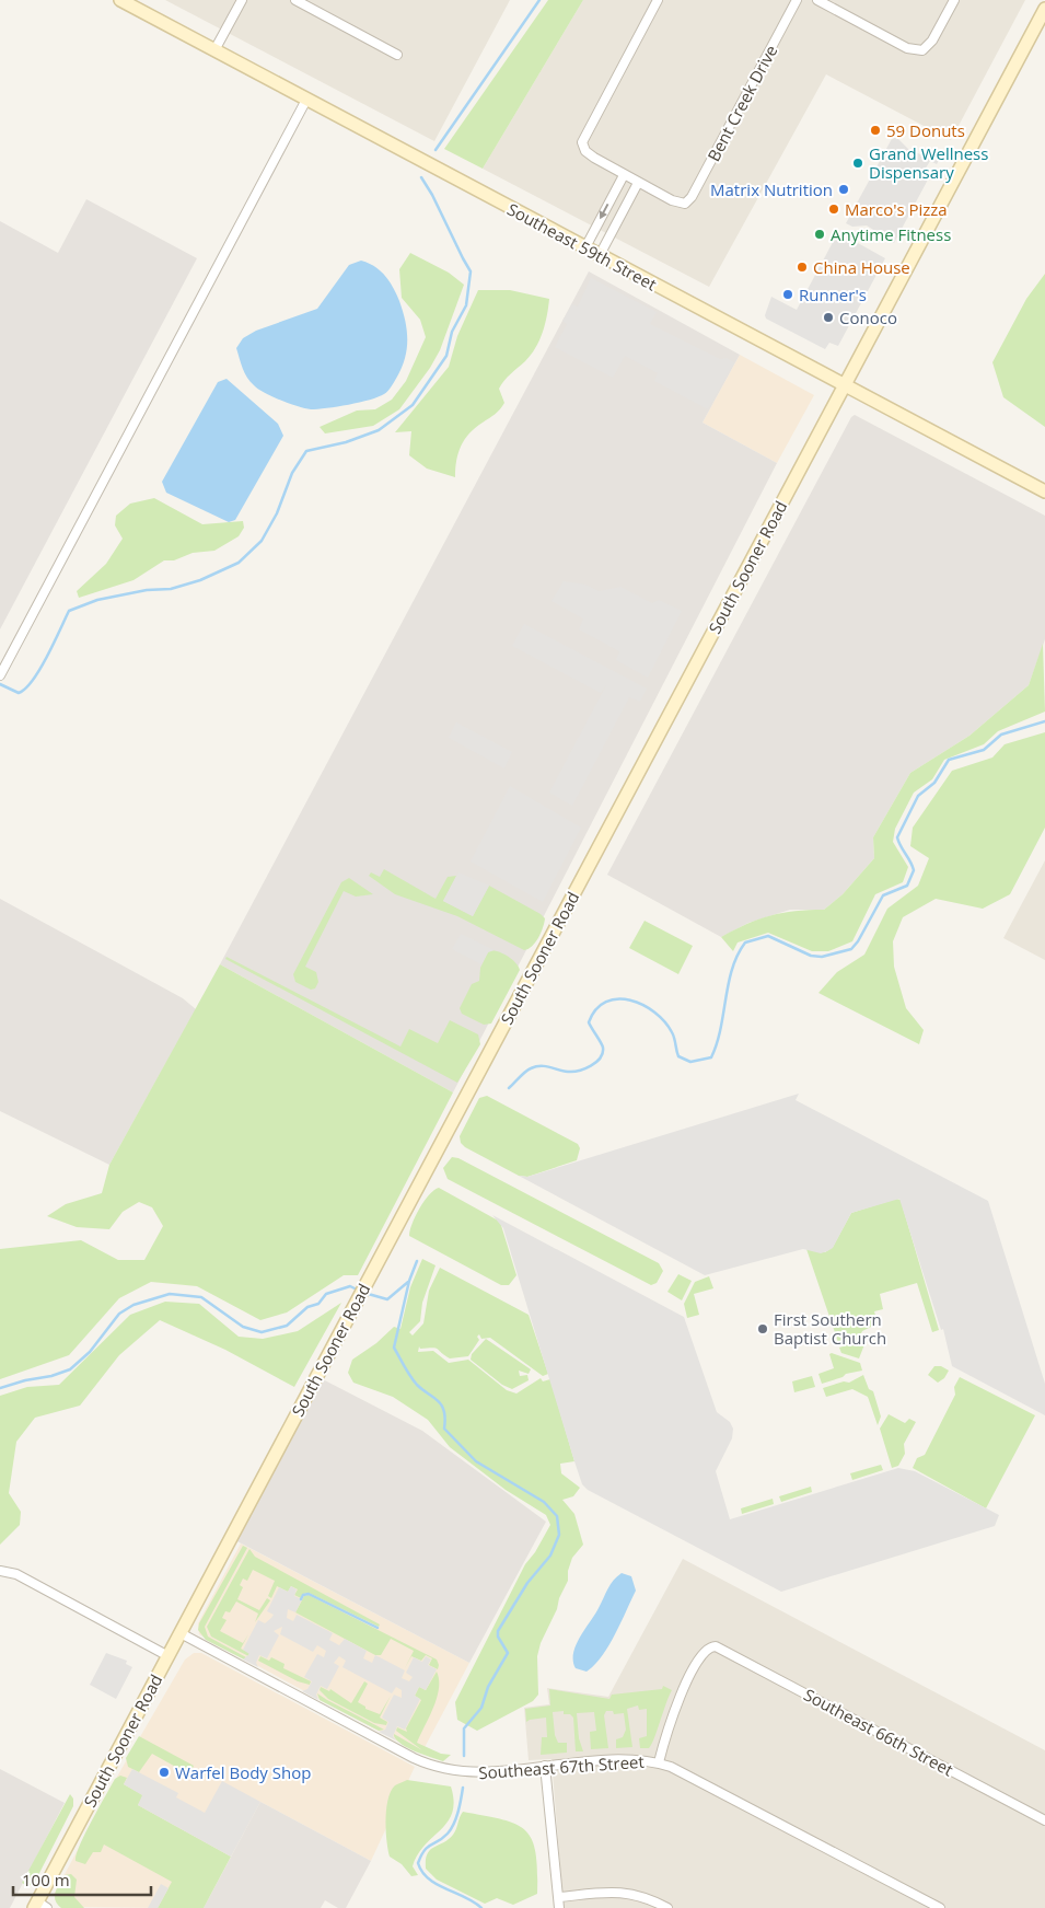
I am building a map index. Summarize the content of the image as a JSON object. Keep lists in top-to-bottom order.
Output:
{
  "streets": {
    "main road": ["Southeast 59th Street", "South Sooner Road"],
    "street": ["Bent Creek Drive", "Southeast 66th Street", "Southeast 67th Street"]
  },
  "crossings": [
    ["Southeast 59th Street", "South Sooner Road"],
    ["South Sooner Road", "Southeast 67th Street"],
    ["Southeast 66th Street", "Southeast 67th Street"]
  ],
  "places": [
    "59 Donuts",
    "Grand Wellness Dispensary",
    "Matrix Nutrition",
    "Marco's Pizza",
    "Anytime Fitness",
    "China House",
    "Runner's",
    "Conoco",
    "First Southern Baptist Church",
    "Warfel Body Shop"
  ],
  "scale_bar": "100 m"
}
